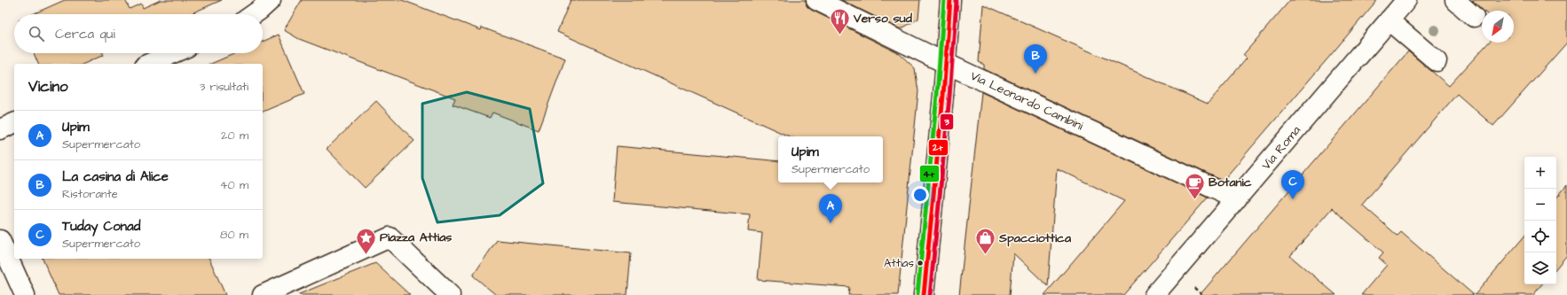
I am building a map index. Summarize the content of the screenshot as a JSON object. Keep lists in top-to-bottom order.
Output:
{
  "streets": {
    "street": ["Via Leonardo Cambini", "Via Roma"]
  },
  "crossings": [
    ["Via Leonardo Cambini", "Via Roma"]
  ],
  "places": {
    "restaurant": ["Verso sud"],
    "cafe": ["Botanic"],
    "place": ["Piazza Attias"],
    "shop": ["Spacciottica"],
    "other": ["Attias"]
  },
  "lines": ["transit line 2+", "transit line 4+", "transit line 3"],
  "north": "bottom left",
  "page": {
    "search": "Cerca qui",
    "pins": ["B", "C", "A"],
    "heading": ["Vicino", "3 risultati"],
    "list": [
      {
        "mark": "A",
        "name": "Upim",
        "note": "Supermercato",
        "value": "20 m"
      },
      {
        "mark": "B",
        "name": "La casina di Alice",
        "note": "Ristorante",
        "value": "40 m"
      },
      {
        "mark": "C",
        "name": "Tuday Conad",
        "note": "Supermercato",
        "value": "80 m"
      }
    ],
    "popup": ["Upim", "Supermercato"],
    "map_buttons": ["+", "−"]
  }
}
